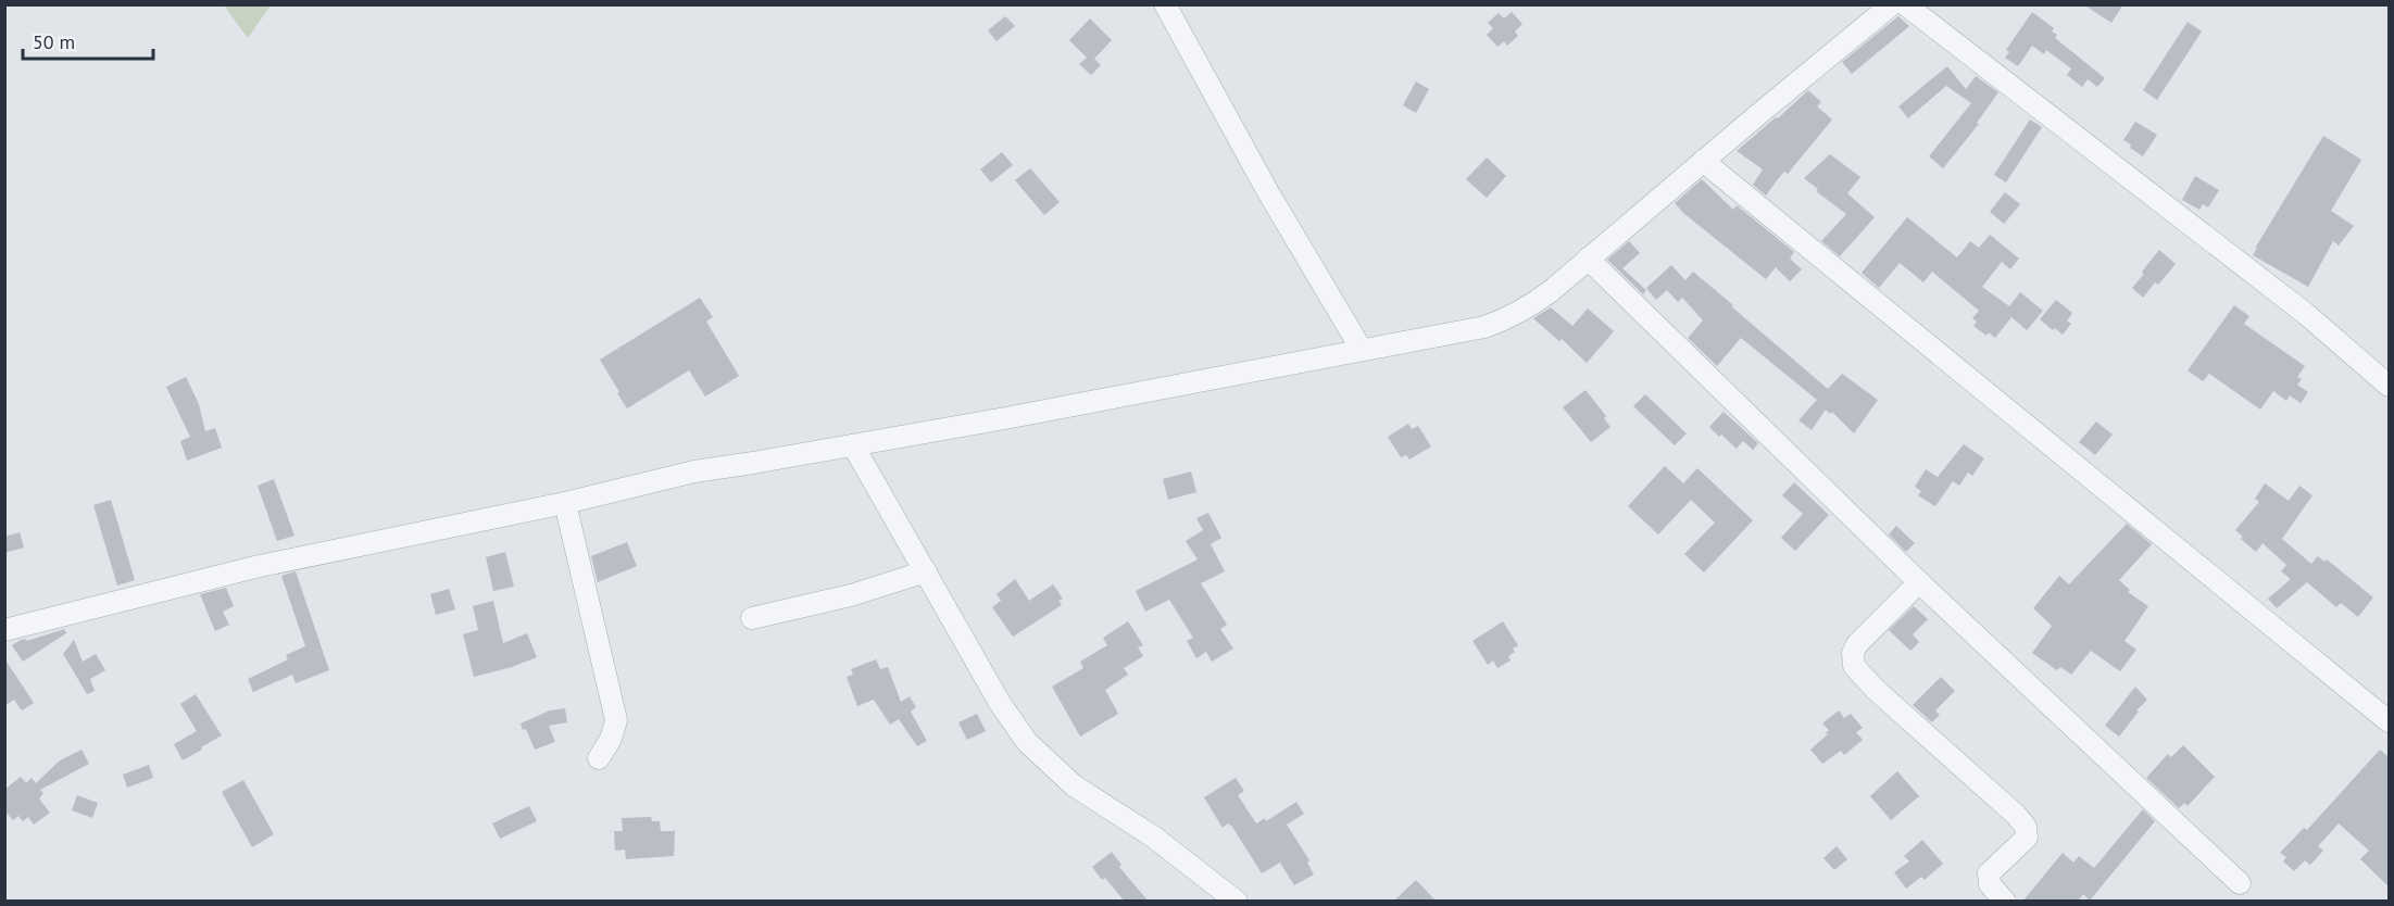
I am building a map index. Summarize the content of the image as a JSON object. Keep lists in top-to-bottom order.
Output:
{
  "scale_bar": "50 m"
}
